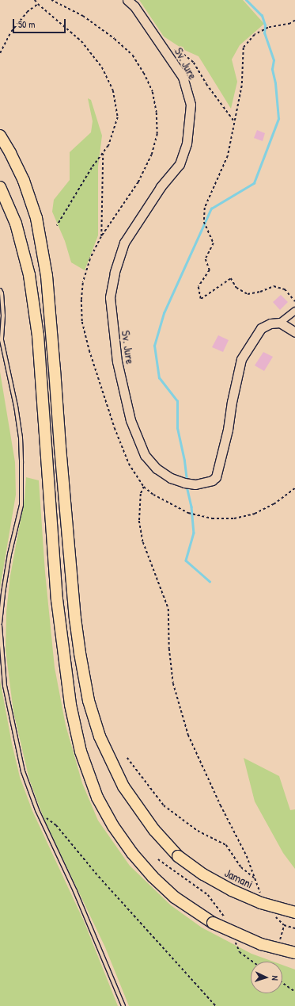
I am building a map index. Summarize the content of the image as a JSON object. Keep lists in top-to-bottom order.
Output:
{
  "streets": {
    "highway": ["Jamani"],
    "street": ["Sv. Jure"]
  },
  "scale_bar": "50 m",
  "north": "right"
}
